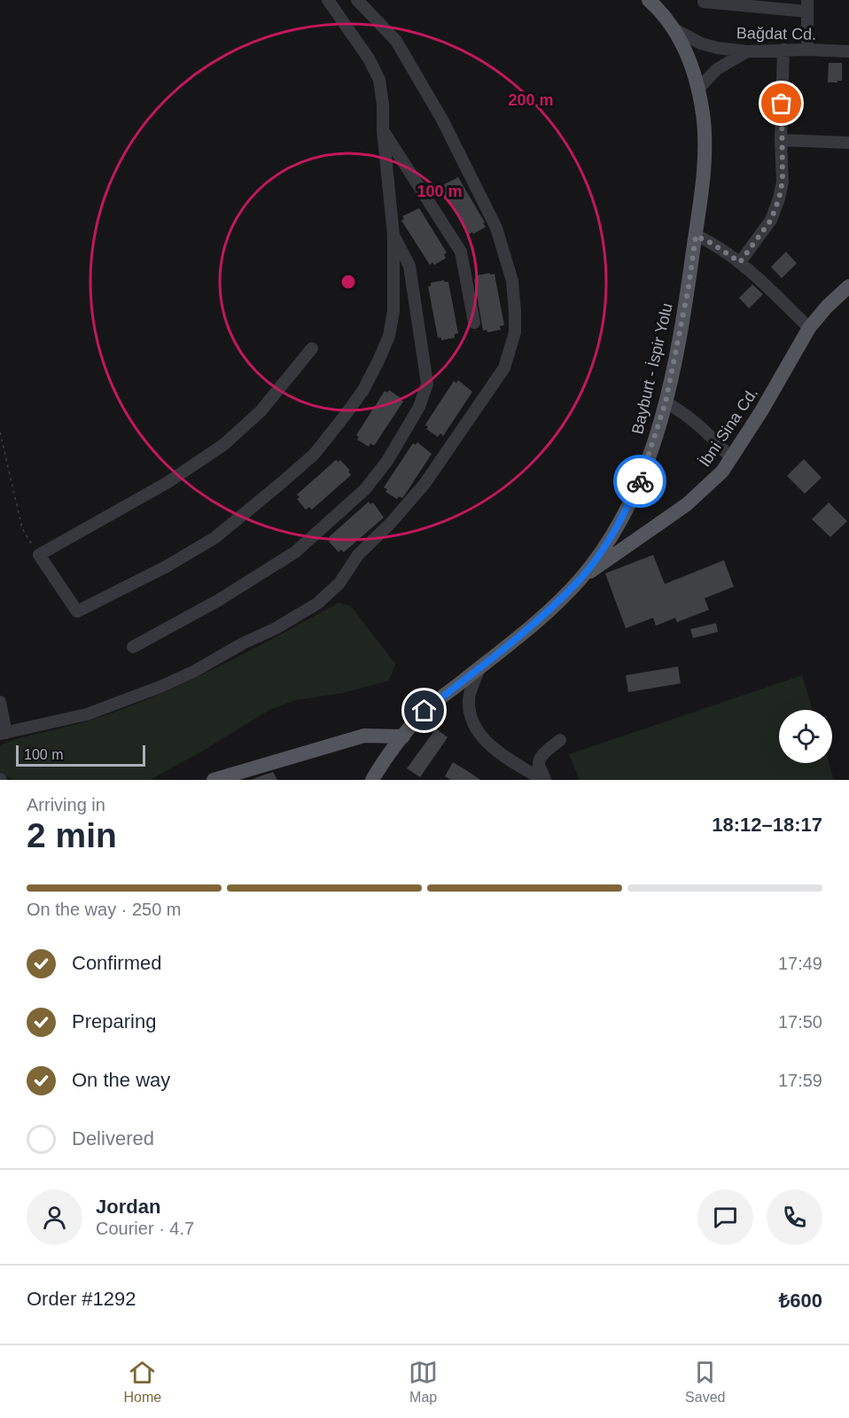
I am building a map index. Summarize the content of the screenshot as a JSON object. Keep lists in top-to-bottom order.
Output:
{
  "streets": {
    "main road": ["Bayburt - İspir Yolu", "İbni Sina Cd."],
    "street": ["Bağdat Cd."]
  },
  "crossings": [
    ["Bağdat Cd.", "Bayburt - İspir Yolu"],
    ["Bayburt - İspir Yolu", "İbni Sina Cd."]
  ],
  "scale_bar": "100 m",
  "page": {
    "scale": "100 m",
    "heading": ["2 min", "Arriving in", "18:12–18:17"],
    "panel": [
      "Jordan",
      "Courier · 4.7",
      "Order #1292",
      "₺600"
    ],
    "bar": "On the way · 250 m",
    "list": [
      ["Confirmed", "17:49"],
      ["Preparing", "17:50"],
      ["On the way", "17:59"],
      "Delivered"
    ],
    "tabs": ["Home", "Map", "Saved"]
  },
  "rings": ["200 m", "100 m"]
}
